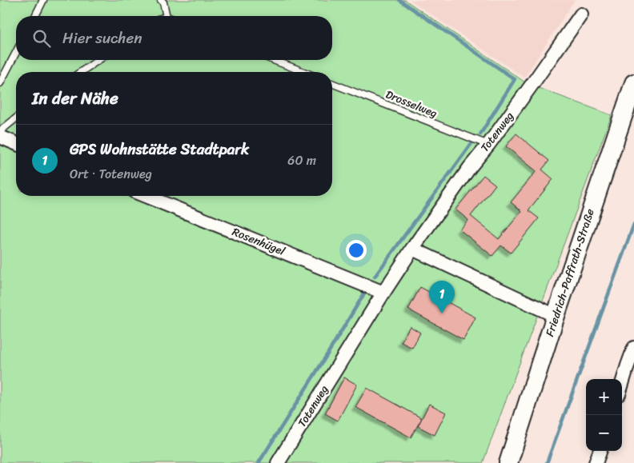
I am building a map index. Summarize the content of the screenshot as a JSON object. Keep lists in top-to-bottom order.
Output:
{
  "streets": {
    "main road": ["Friedrich-Paffrath-Straße"],
    "street": ["Totenweg", "Rosenhügel"],
    "lane": ["Drosselweg"]
  },
  "crossings": [
    ["Drosselweg", "Totenweg"],
    ["Totenweg", "Rosenhügel"]
  ],
  "page": {
    "search": "Hier suchen",
    "heading": "In der Nähe",
    "list": [
      {
        "mark": "1",
        "name": "GPS Wohnstätte Stadtpark",
        "note": "Ort · Totenweg",
        "value": "60 m"
      }
    ],
    "pins": "1",
    "map_buttons": ["+", "−"]
  }
}
